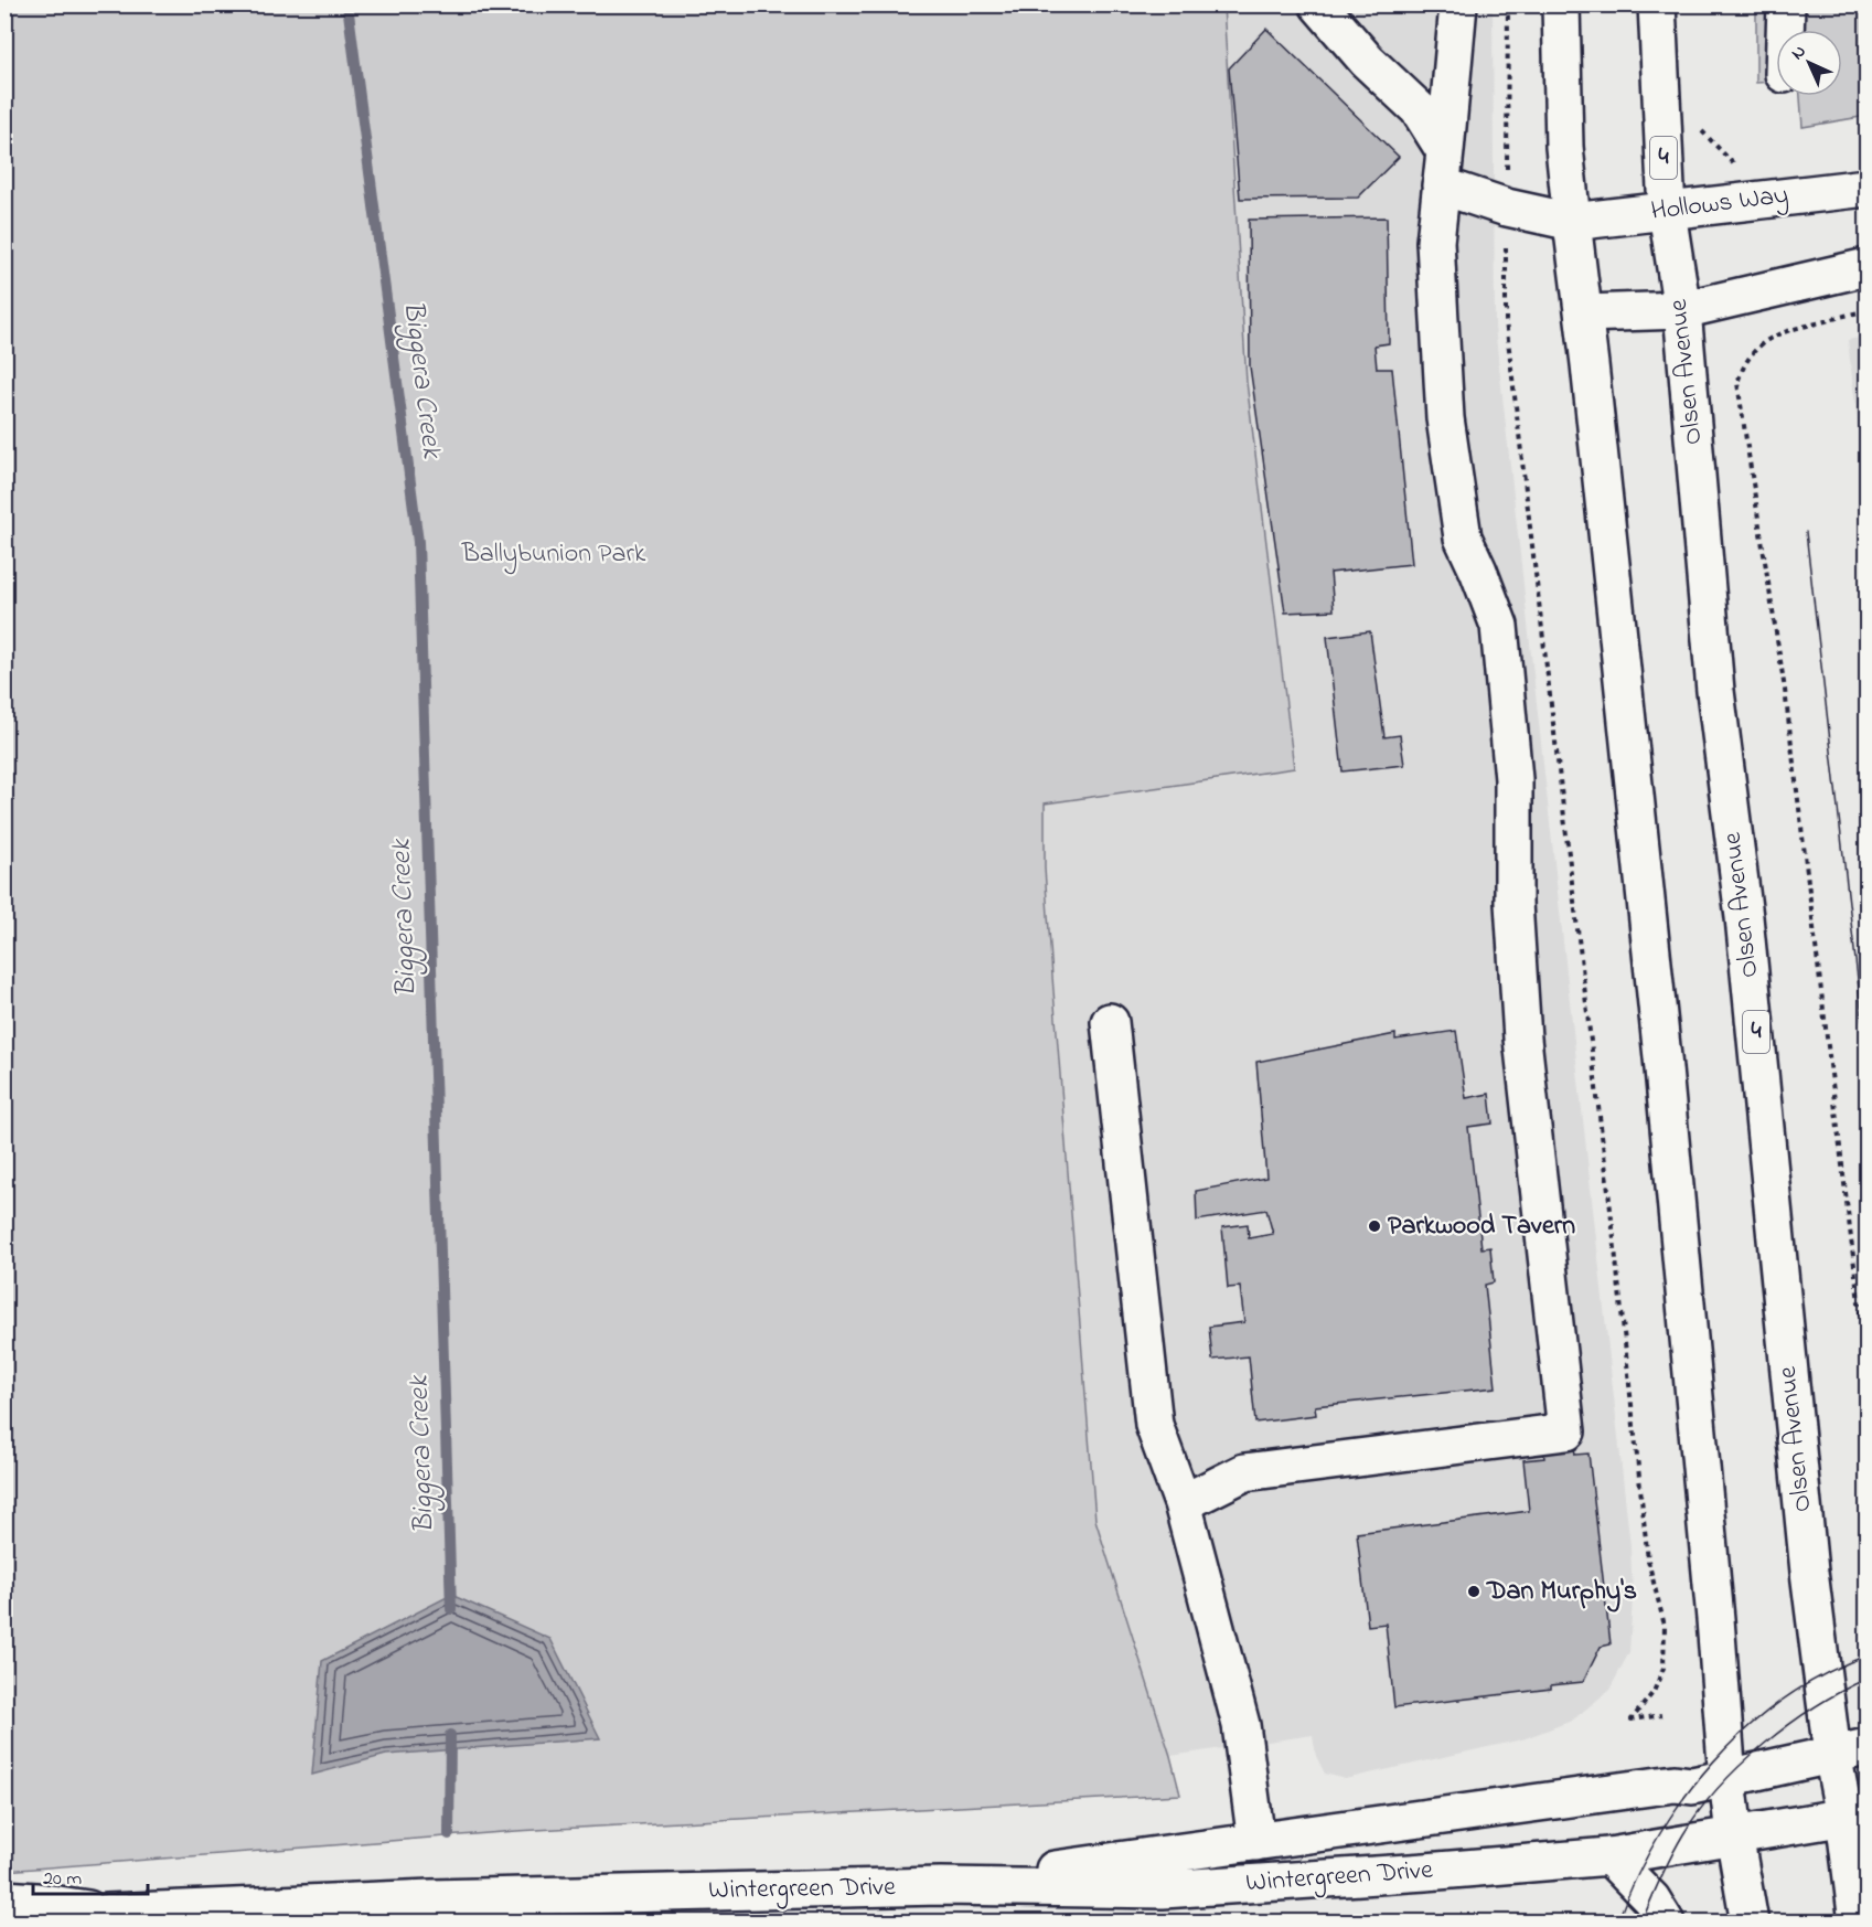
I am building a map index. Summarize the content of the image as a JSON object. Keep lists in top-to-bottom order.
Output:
{
  "streets": {
    "main road": [
      "4",
      "Hollows Way",
      "Olsen Avenue",
      "Wintergreen Drive"
    ]
  },
  "crossings": [
    ["Hollows Way", "Olsen Avenue"],
    ["Olsen Avenue", "Wintergreen Drive"]
  ],
  "water": ["Biggera Creek"],
  "parks": ["Ballybunion Park"],
  "places": ["Parkwood Tavern", "Dan Murphy's"],
  "scale_bar": "20 m",
  "north": "top left"
}
